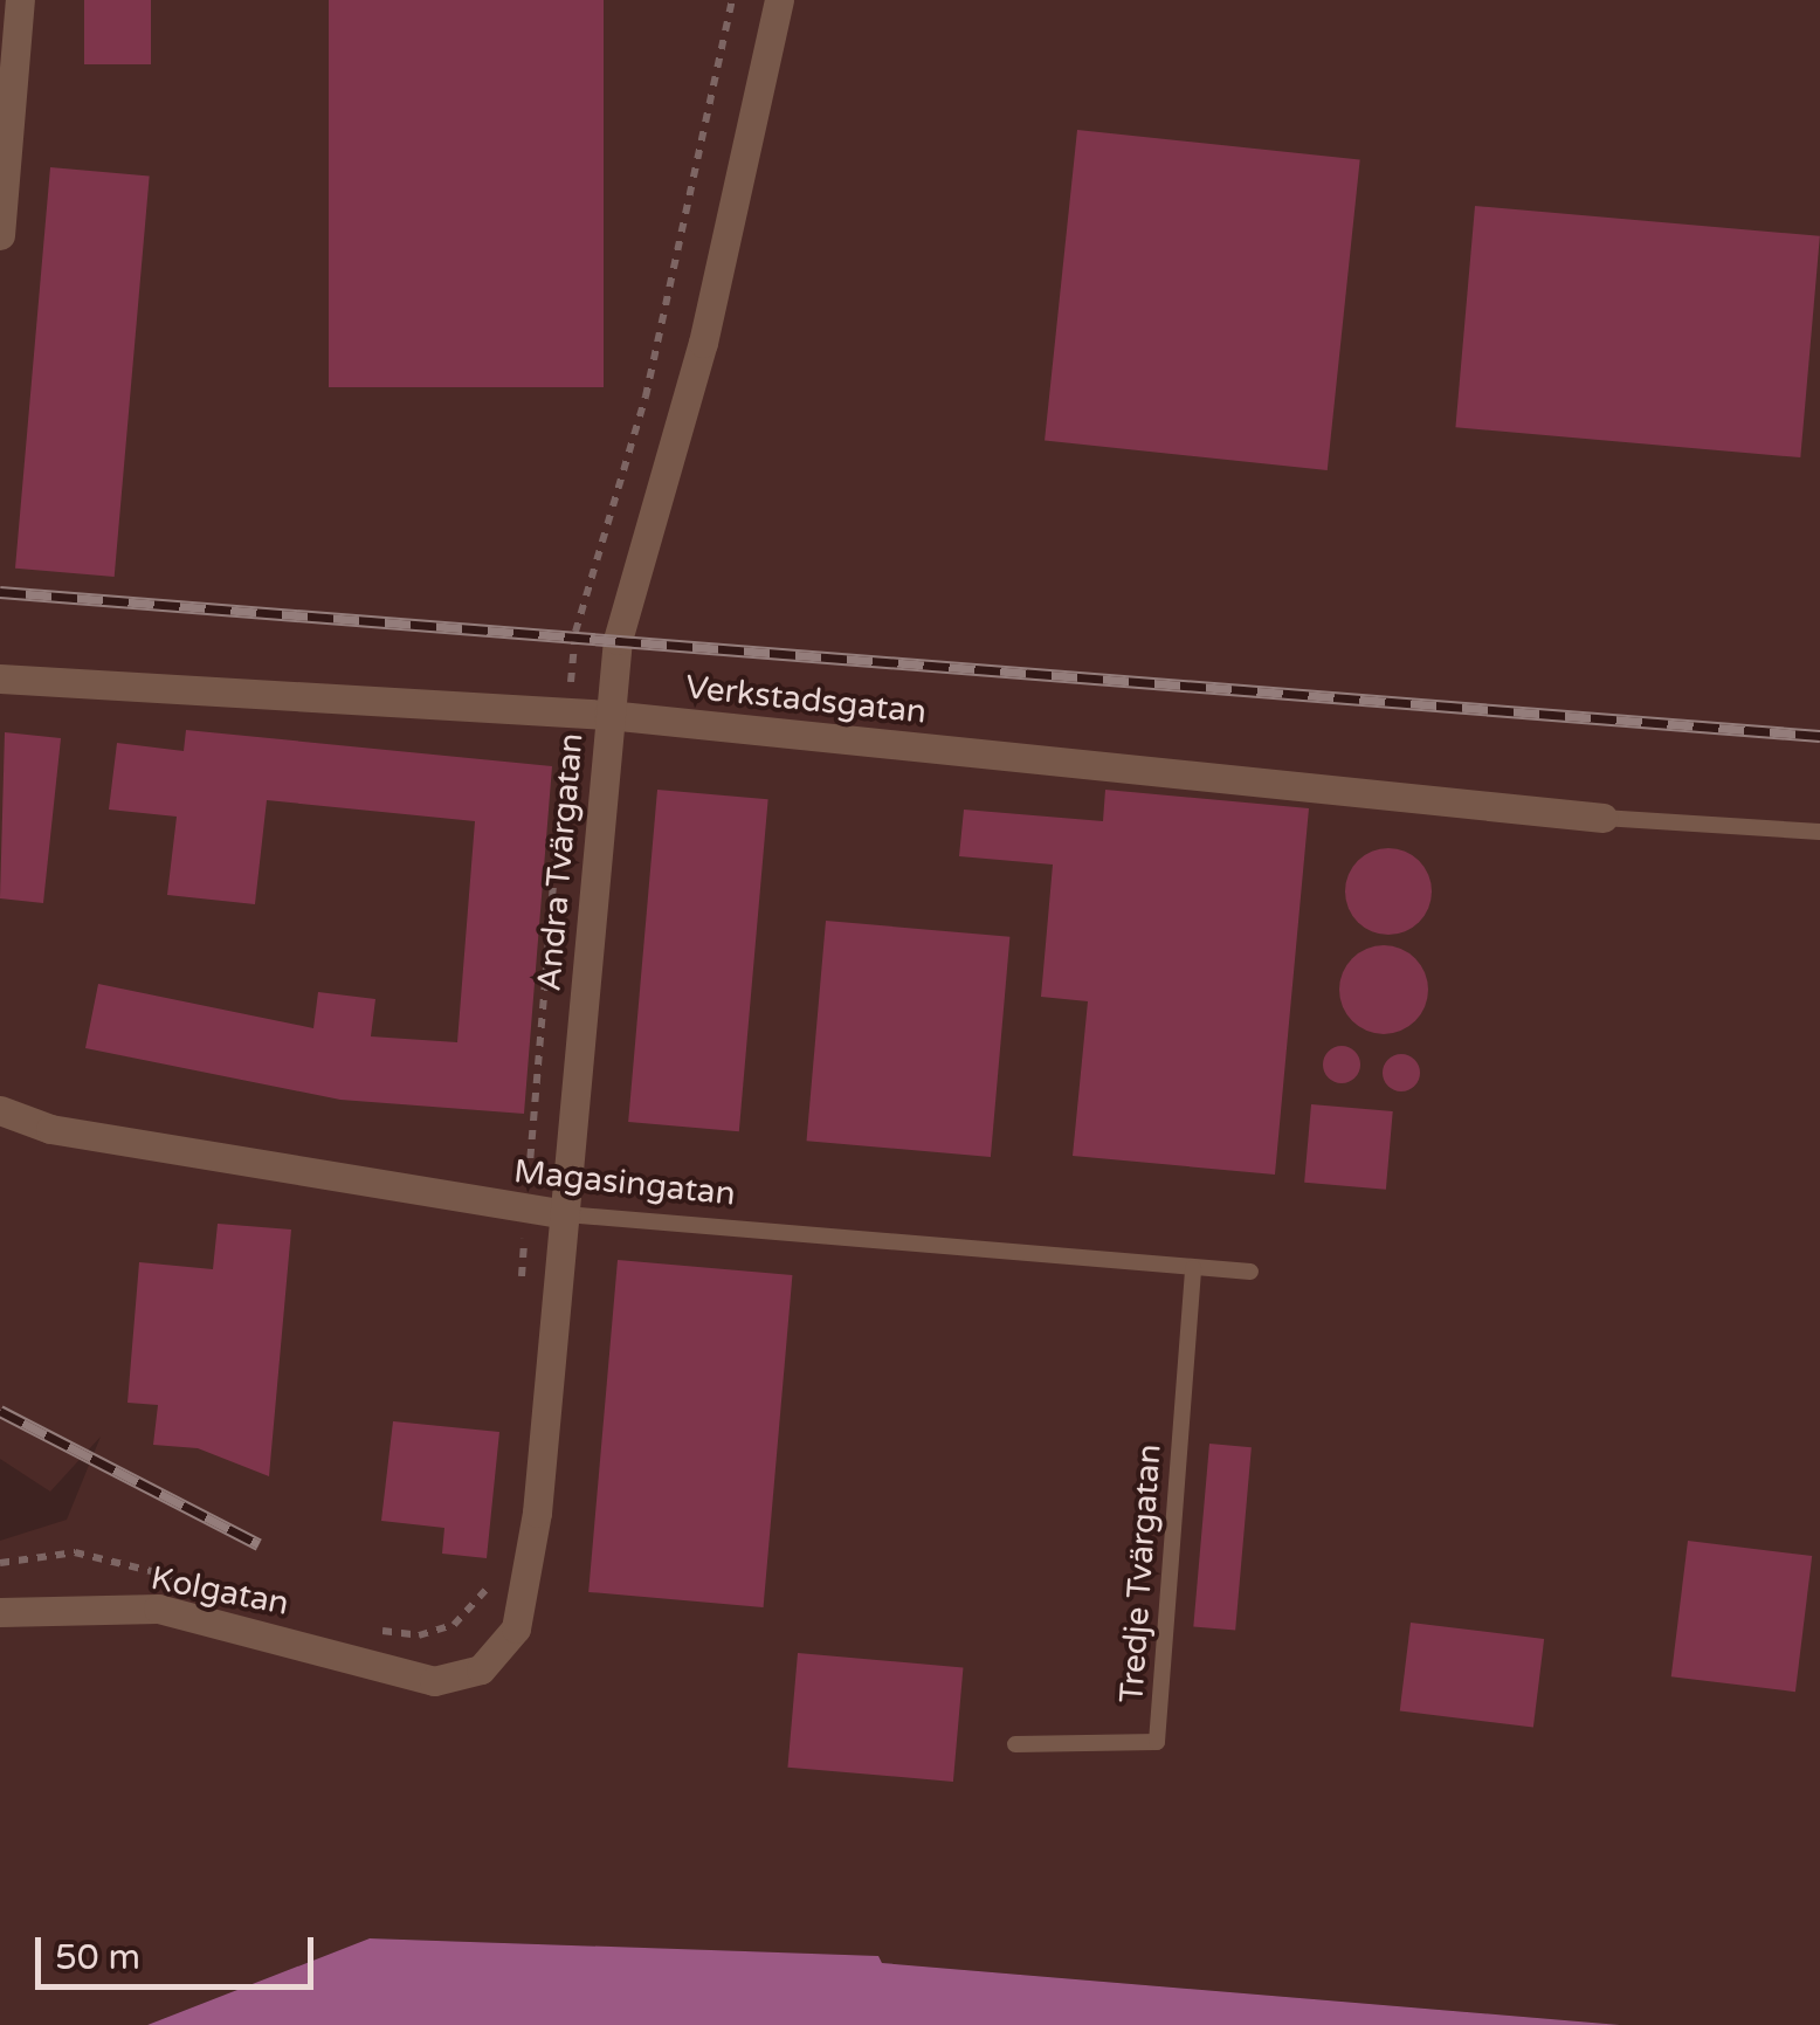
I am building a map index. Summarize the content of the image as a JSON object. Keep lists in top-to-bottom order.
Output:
{
  "streets": {
    "street": [
      "Verkstadsgatan",
      "Andra Tvärgatan",
      "Magasingatan",
      "Kolgatan"
    ],
    "lane": ["Tredje Tvärgatan"]
  },
  "crossings": [
    ["Verkstadsgatan", "Andra Tvärgatan"],
    ["Andra Tvärgatan", "Magasingatan"],
    ["Andra Tvärgatan", "Kolgatan"],
    ["Magasingatan", "Tredje Tvärgatan"]
  ],
  "scale_bar": "50 m"
}
